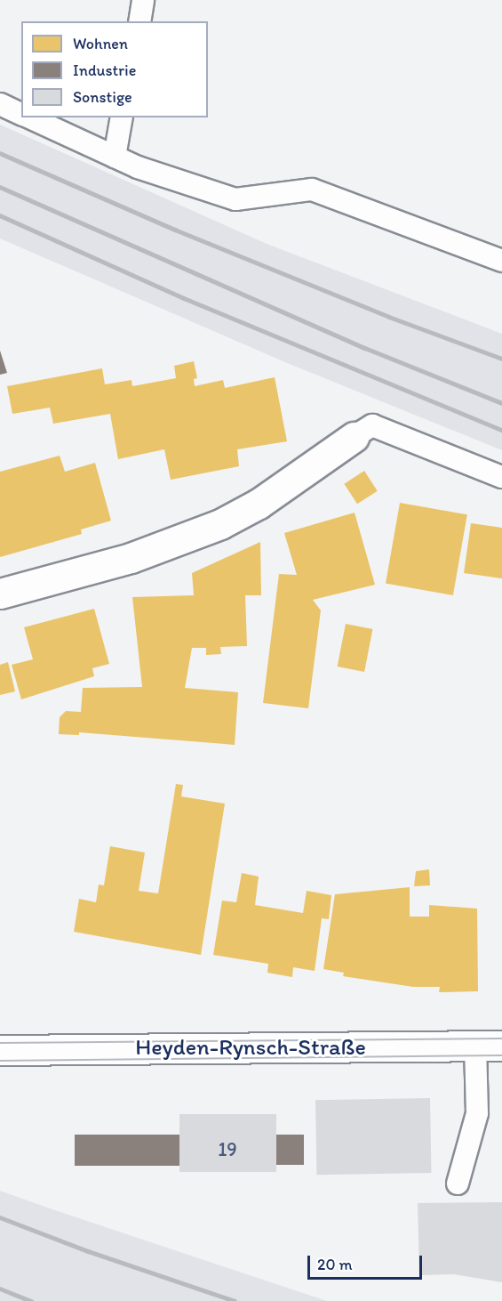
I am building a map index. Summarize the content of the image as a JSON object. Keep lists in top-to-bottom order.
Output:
{
  "streets": {
    "main road": ["Heyden-Rynsch-Straße"]
  },
  "house_numbers": ["19"],
  "legend": ["Wohnen", "Industrie", "Sonstige"],
  "scale_bar": "20 m"
}
